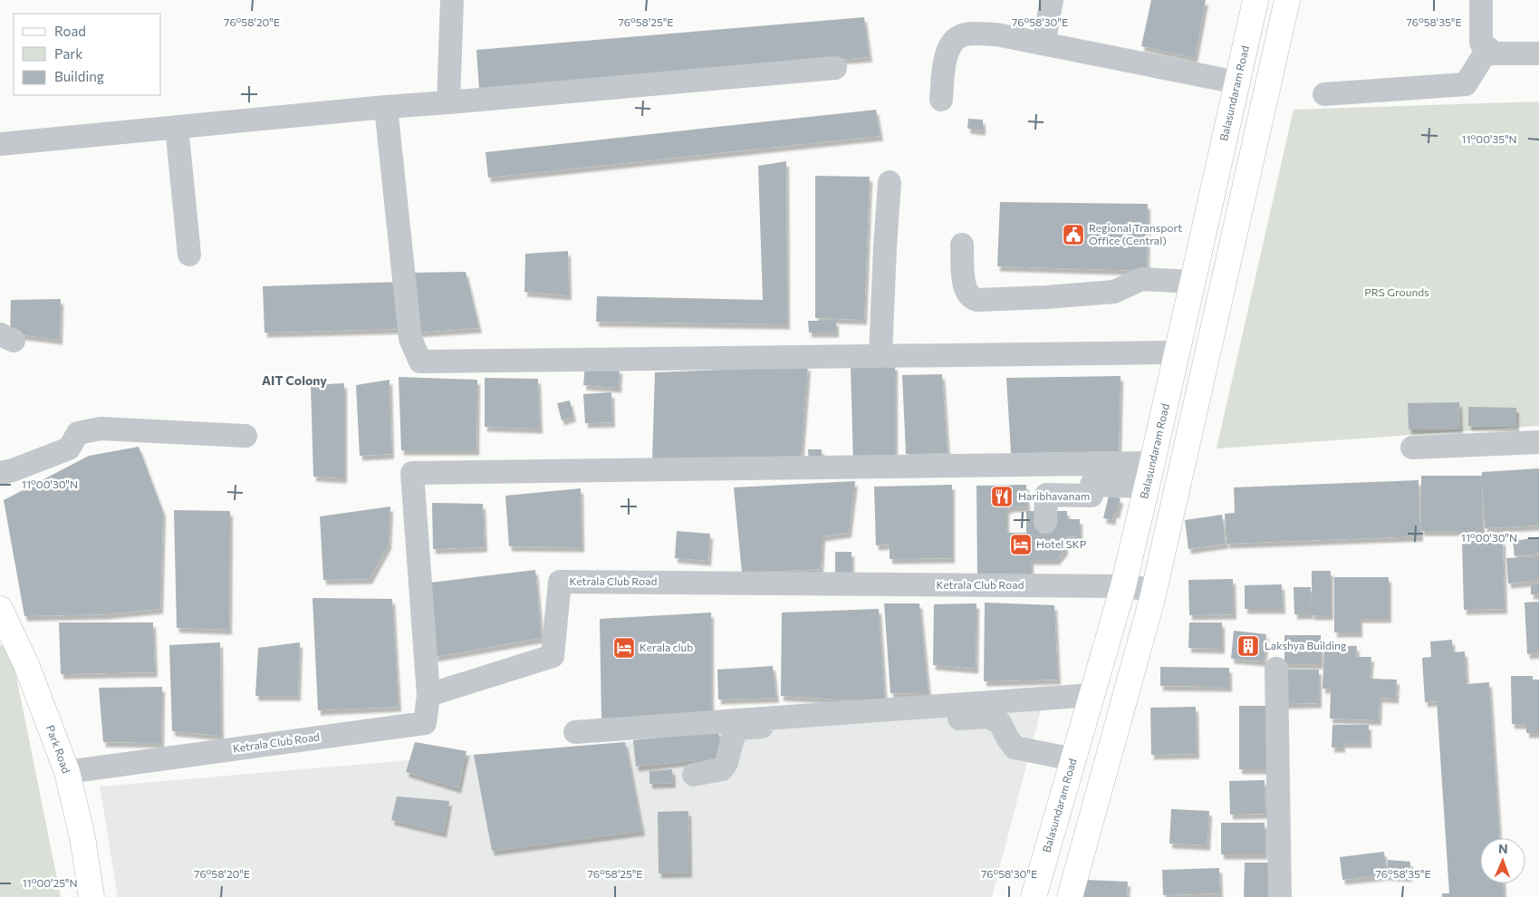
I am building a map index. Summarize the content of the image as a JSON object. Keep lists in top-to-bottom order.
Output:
{
  "streets": {
    "main road": ["Balasundaram Road", "Park Road"],
    "street": ["Ketrala Club Road"]
  },
  "crossings": [
    ["Balasundaram Road", "Ketrala Club Road"],
    ["Ketrala Club Road", "Park Road"]
  ],
  "districts": ["AIT Colony"],
  "parks": ["PRS Grounds"],
  "places": {
    "public building": ["Regional Transport Office (Central)"],
    "restaurant": ["Haribhavanam"],
    "hotel": ["Hotel SKP", "Kerala club"],
    "building": ["Lakshya Building"]
  },
  "legend": ["Road", "Park", "Building"],
  "north": "top",
  "coordinates": [
    "76°58'20\"E",
    "76°58'25\"E",
    "76°58'30\"E",
    "76°58'35\"E",
    "11°00'35\"N",
    "11°00'30\"N",
    "11°00'25\"N"
  ]
}
